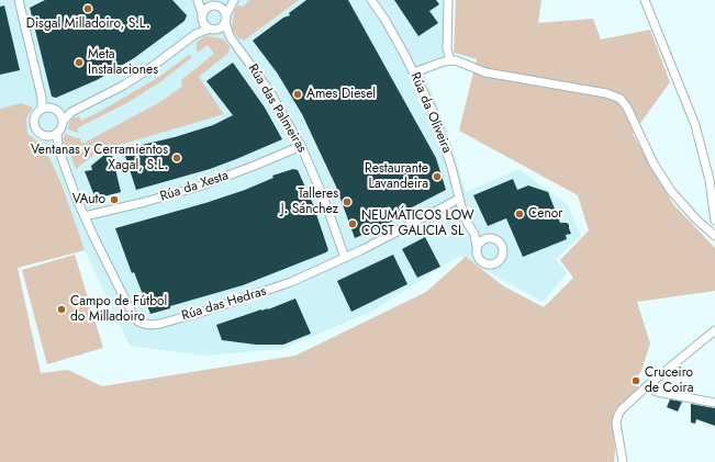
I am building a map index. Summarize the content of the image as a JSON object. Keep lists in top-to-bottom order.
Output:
{
  "streets": {
    "street": [
      "Rúa das Palmeiras",
      "Rúa da Oliveira",
      "Rúa da Xesta",
      "Rúa das Hedras"
    ]
  },
  "crossings": [
    ["Rúa das Palmeiras", "Rúa da Xesta"],
    ["Rúa das Palmeiras", "Rúa das Hedras"],
    ["Rúa da Oliveira", "Rúa das Hedras"],
    ["Rúa da Xesta", "Rúa das Hedras"]
  ],
  "places": [
    "Disgal Milladoiro, S.L.",
    "Meta Instalaciones",
    "Ames Diesel",
    "Ventanas y Cerramientos Xagal, S.L.",
    "Restaurante Lavandeira",
    "VAuto",
    "Talleres J. Sánchez",
    "Cenor",
    "NEUMÁTICOS LOW COST GALICIA SL",
    "Campo de Fútbol do Milladoiro",
    "Cruceiro de Coira"
  ]
}
